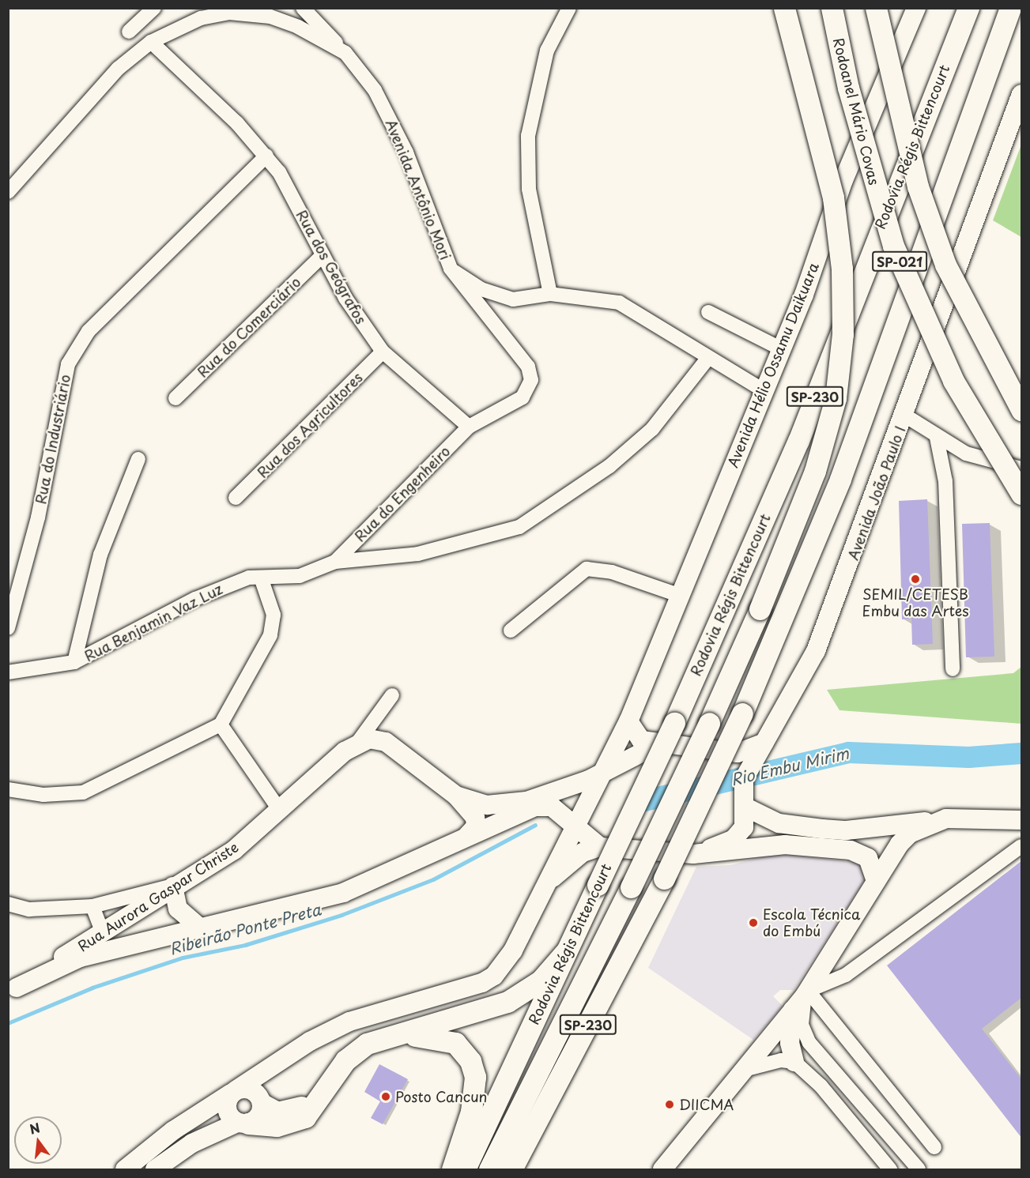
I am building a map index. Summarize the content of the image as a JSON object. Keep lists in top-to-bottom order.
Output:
{
  "streets": {
    "highway": [
      "Rodoanel Mário Covas",
      "Rodovia Régis Bittencourt",
      "SP-021",
      "SP-230"
    ],
    "main road": ["Avenida Hélio Ossamu Daikuara", "Avenida João Paulo I", "Rua Aurora Gaspar Christe"],
    "street": [
      "Avenida Antônio Mori",
      "Rua dos Geógrafos",
      "Rua do Comerciário",
      "Rua dos Agricultores",
      "Rua do Industriário",
      "Rua do Engenheiro",
      "Rua Benjamin Vaz Luz"
    ]
  },
  "crossings": [
    ["Avenida Antônio Mori", "Avenida Hélio Ossamu Daikuara"],
    ["Avenida Antônio Mori", "Rua Benjamin Vaz Luz"],
    ["Rua dos Geógrafos", "Rua do Comerciário"],
    ["Rua dos Geógrafos", "Rua dos Agricultores"],
    ["Rua dos Geógrafos", "Rua do Industriário"],
    ["Rua dos Geógrafos", "Rua do Engenheiro"],
    ["Rua do Engenheiro", "Rua Benjamin Vaz Luz"]
  ],
  "water": ["Rio Embu Mirim", "Ribeirão Ponte Preta"],
  "places": [
    "SEMIL/CETESB Embu das Artes",
    "Escola Técnica do Embú",
    "Posto Cancun",
    "DIICMA"
  ],
  "north": "top"
}
